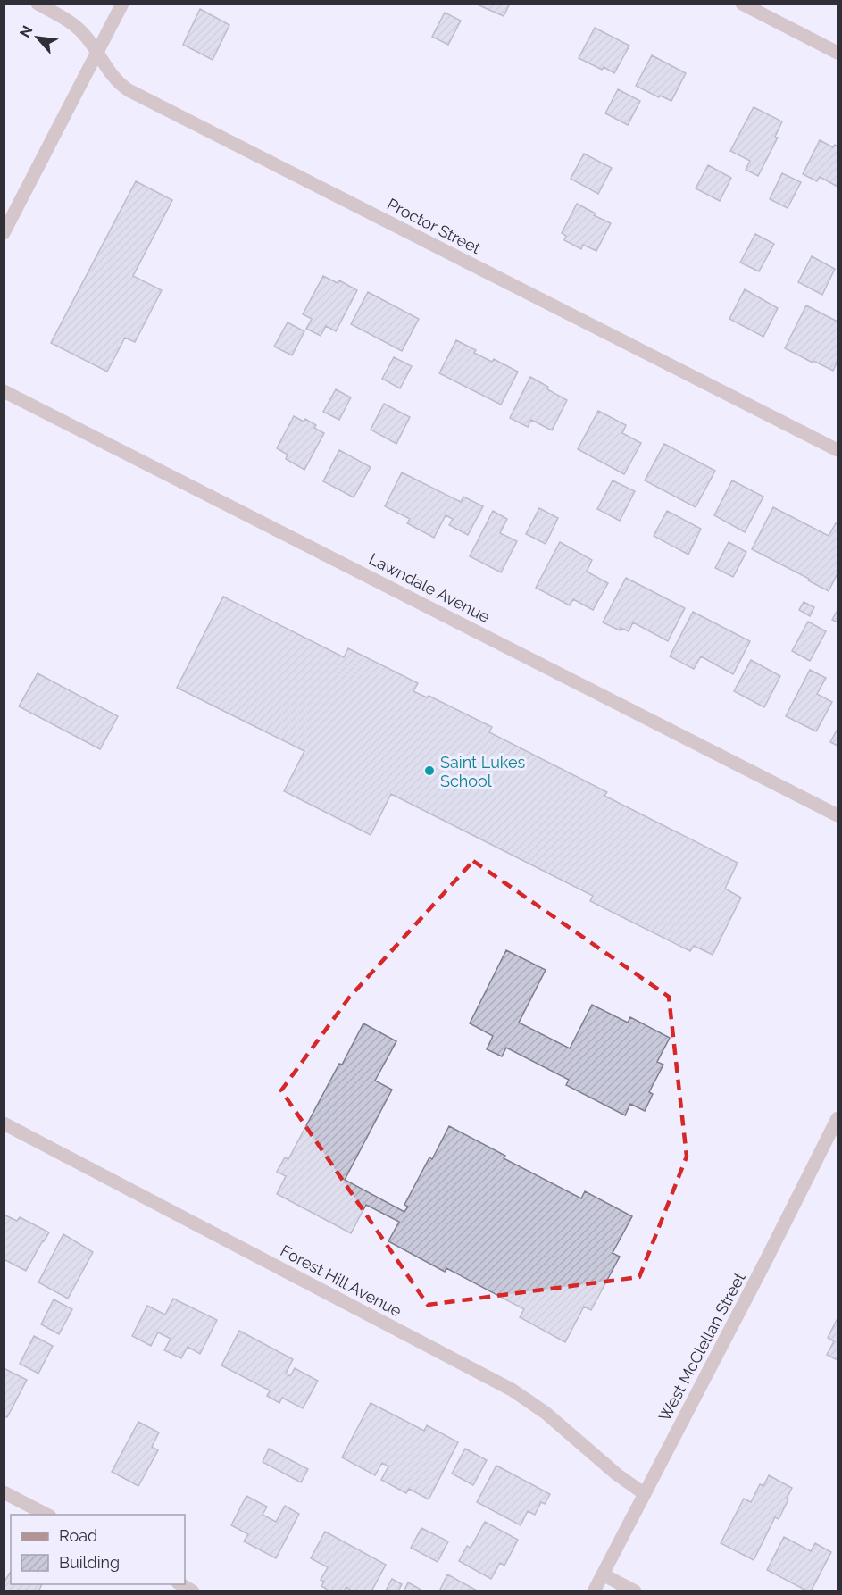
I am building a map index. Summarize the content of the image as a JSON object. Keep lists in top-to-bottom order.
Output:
{
  "streets": {
    "street": [
      "Proctor Street",
      "Lawndale Avenue",
      "Forest Hill Avenue",
      "West McClellan Street"
    ]
  },
  "crossings": [
    ["Forest Hill Avenue", "West McClellan Street"]
  ],
  "places": ["Saint Lukes School"],
  "legend": ["Road", "Building"],
  "north": "top left"
}
